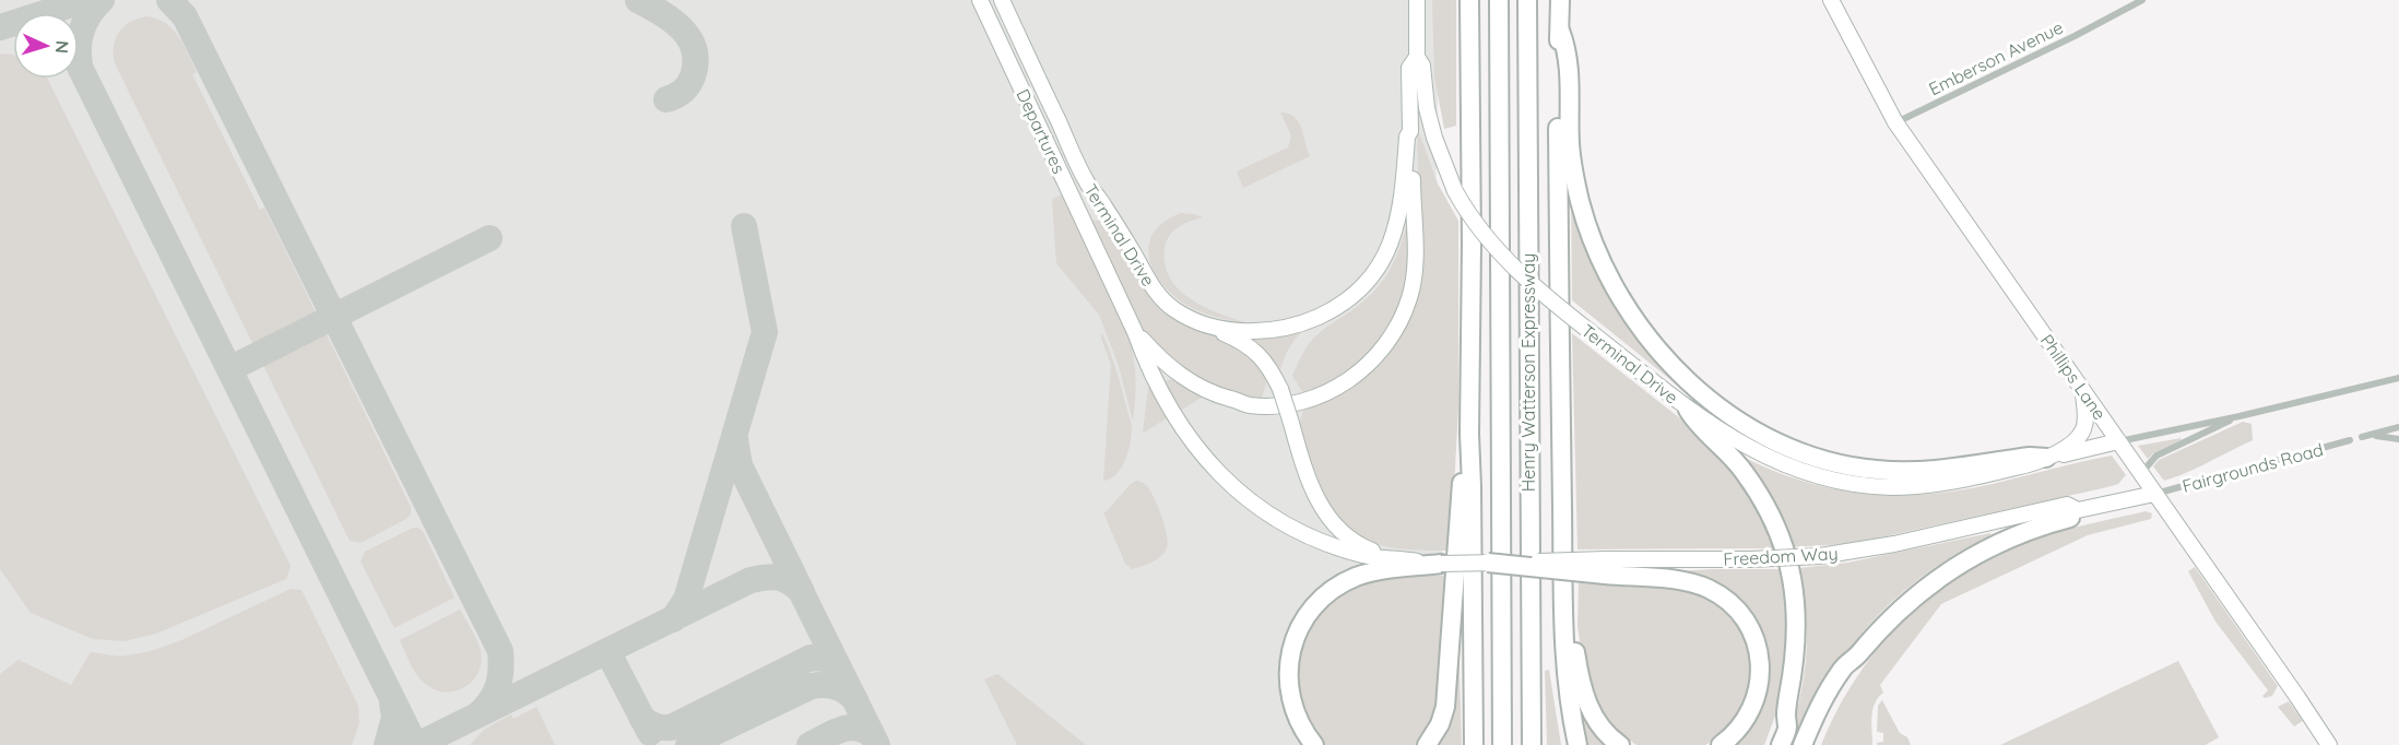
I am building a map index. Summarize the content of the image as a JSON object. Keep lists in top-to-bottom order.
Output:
{
  "streets": {
    "highway": ["Henry Watterson Expressway"],
    "main road": [
      "Departures",
      "Terminal Drive",
      "Phillips Lane",
      "Freedom Way"
    ],
    "street": ["Emberson Avenue", "Fairgrounds Road"]
  },
  "crossings": [
    ["Emberson Avenue", "Phillips Lane"],
    ["Phillips Lane", "Fairgrounds Road"],
    ["Phillips Lane", "Freedom Way"],
    ["Fairgrounds Road", "Freedom Way"]
  ],
  "north": "right"
}
